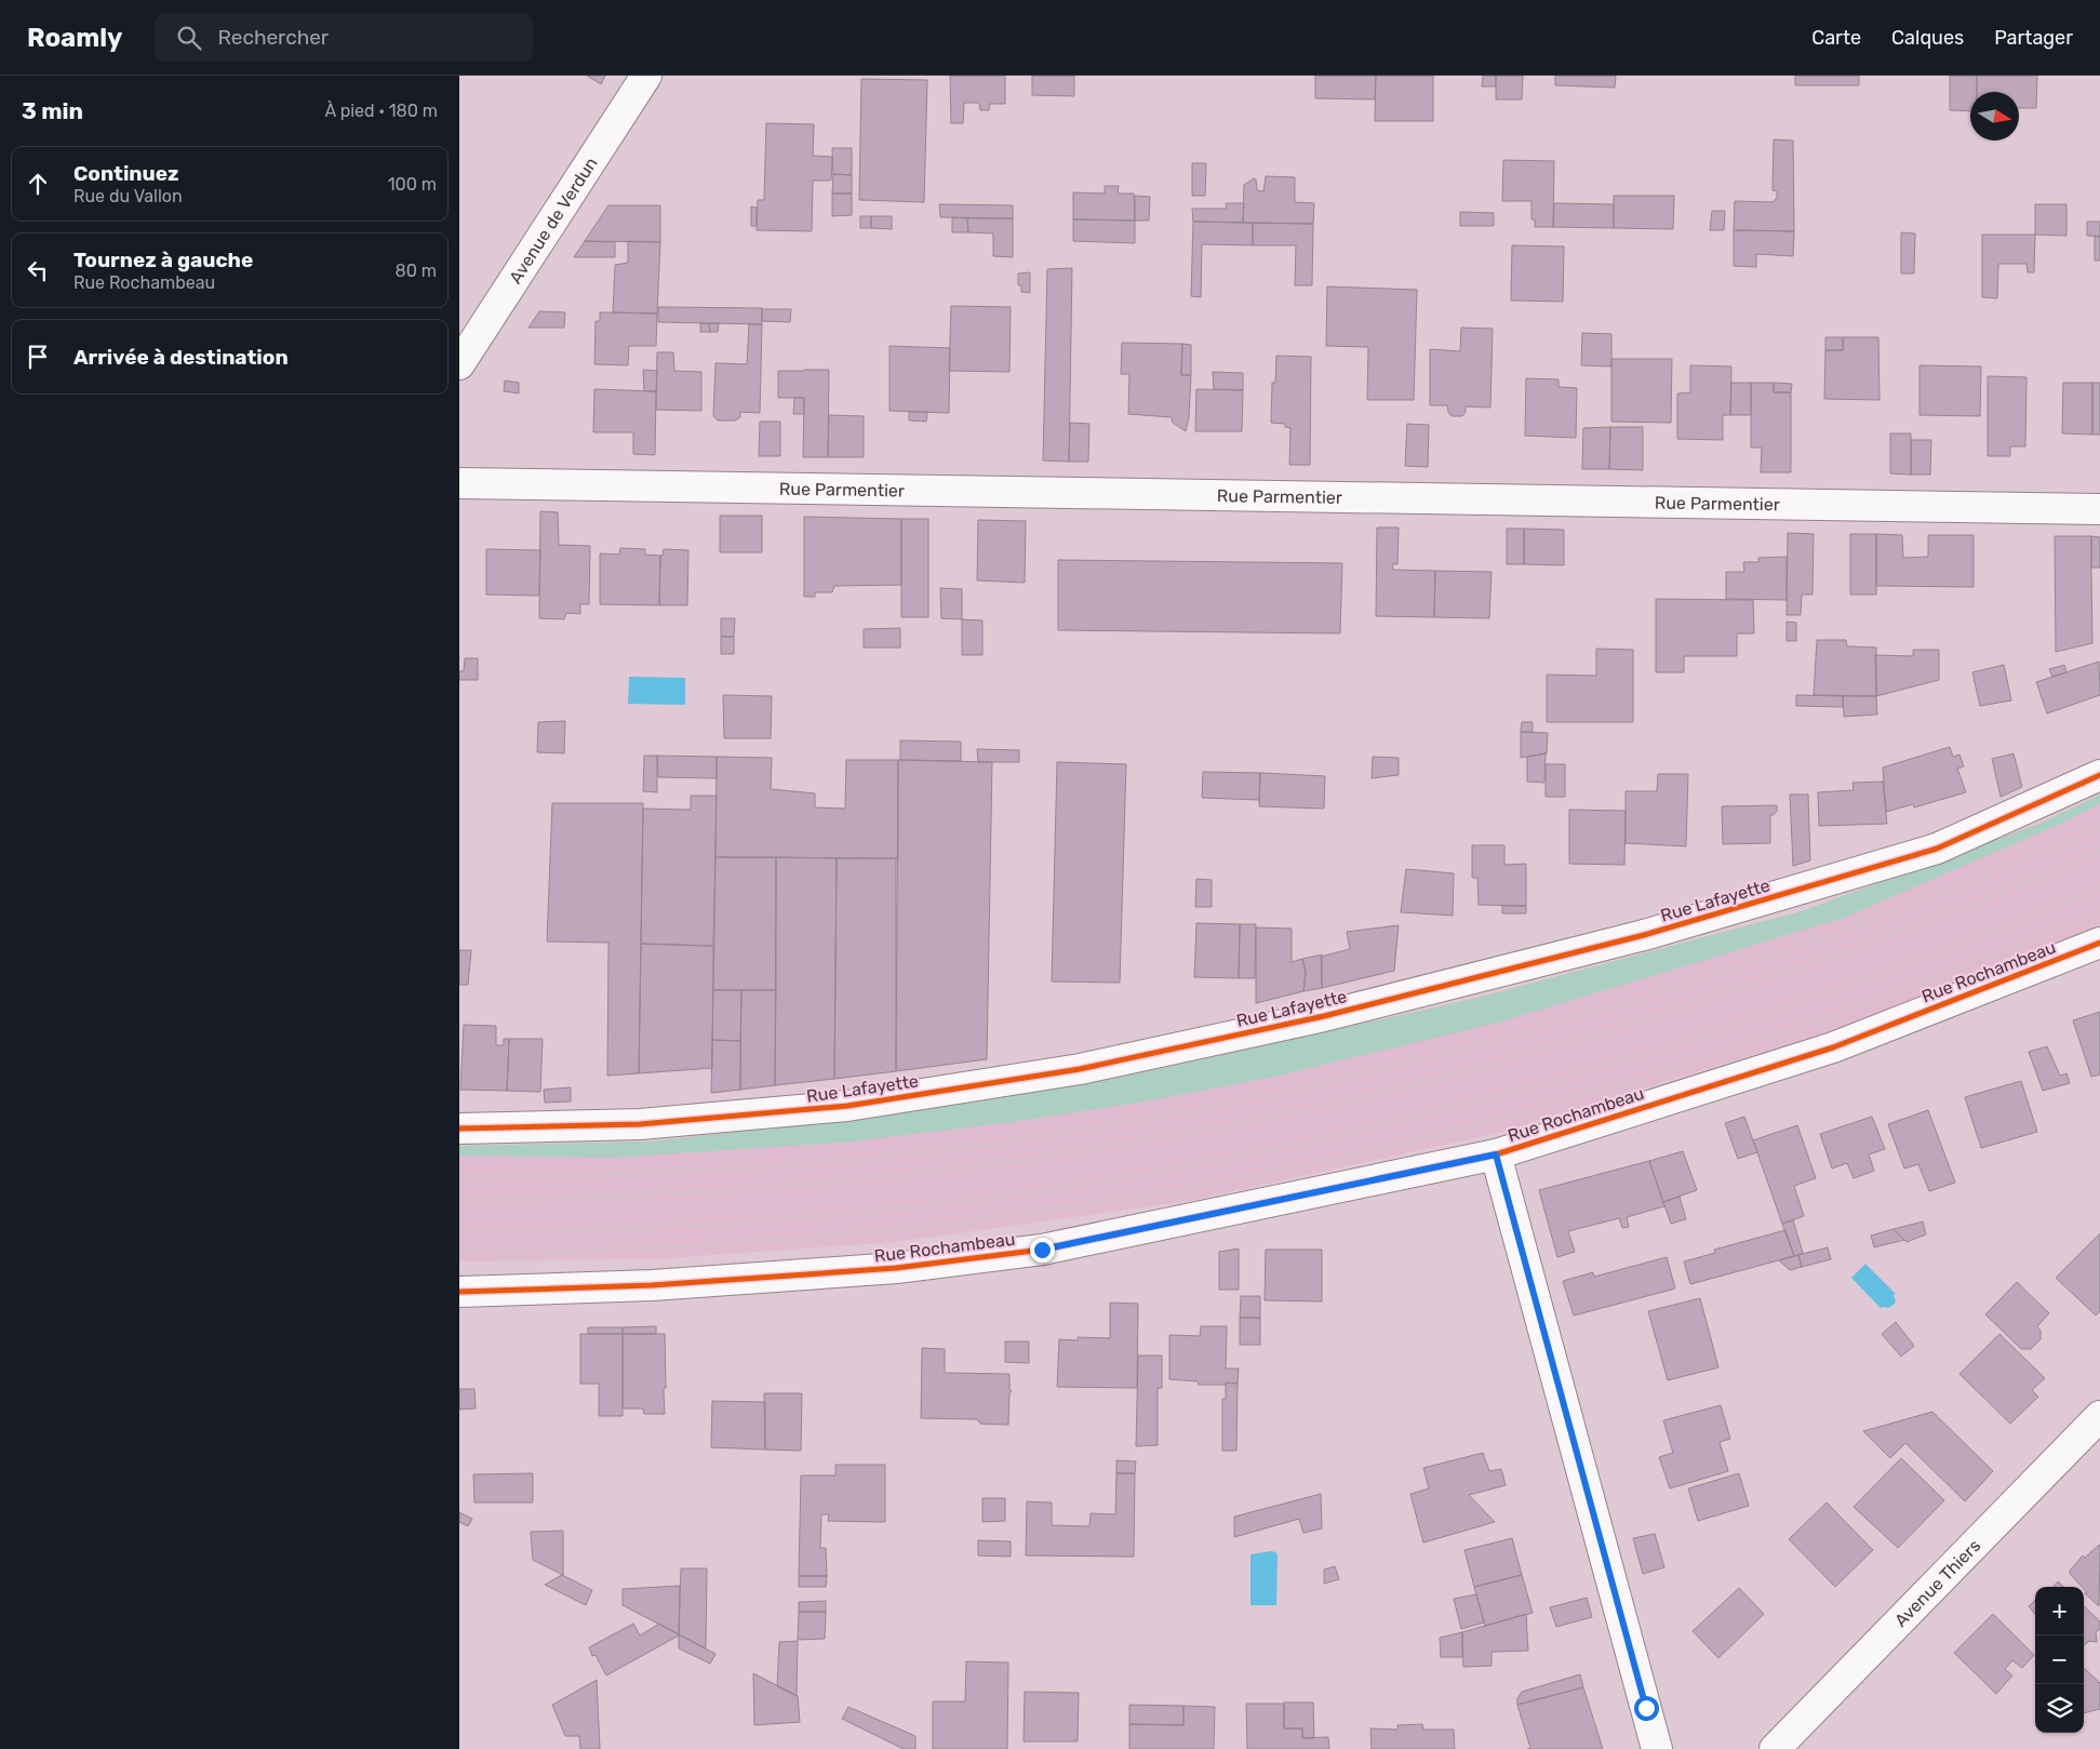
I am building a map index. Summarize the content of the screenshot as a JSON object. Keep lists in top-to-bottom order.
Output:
{
  "streets": {
    "street": [
      "Avenue de Verdun",
      "Rue Parmentier",
      "Rue Lafayette",
      "Rue Rochambeau",
      "Avenue Thiers"
    ]
  },
  "north": "right",
  "page": {
    "header": "Roamly",
    "search": "Rechercher",
    "nav": ["Carte", "Calques", "Partager"],
    "heading": ["3 min", "À pied · 180 m"],
    "list": [
      ["Continuez", "Rue du Vallon", "100 m"],
      ["Tournez à gauche", "Rue Rochambeau", "80 m"],
      "Arrivée à destination"
    ],
    "map_buttons": ["+", "−"]
  }
}
